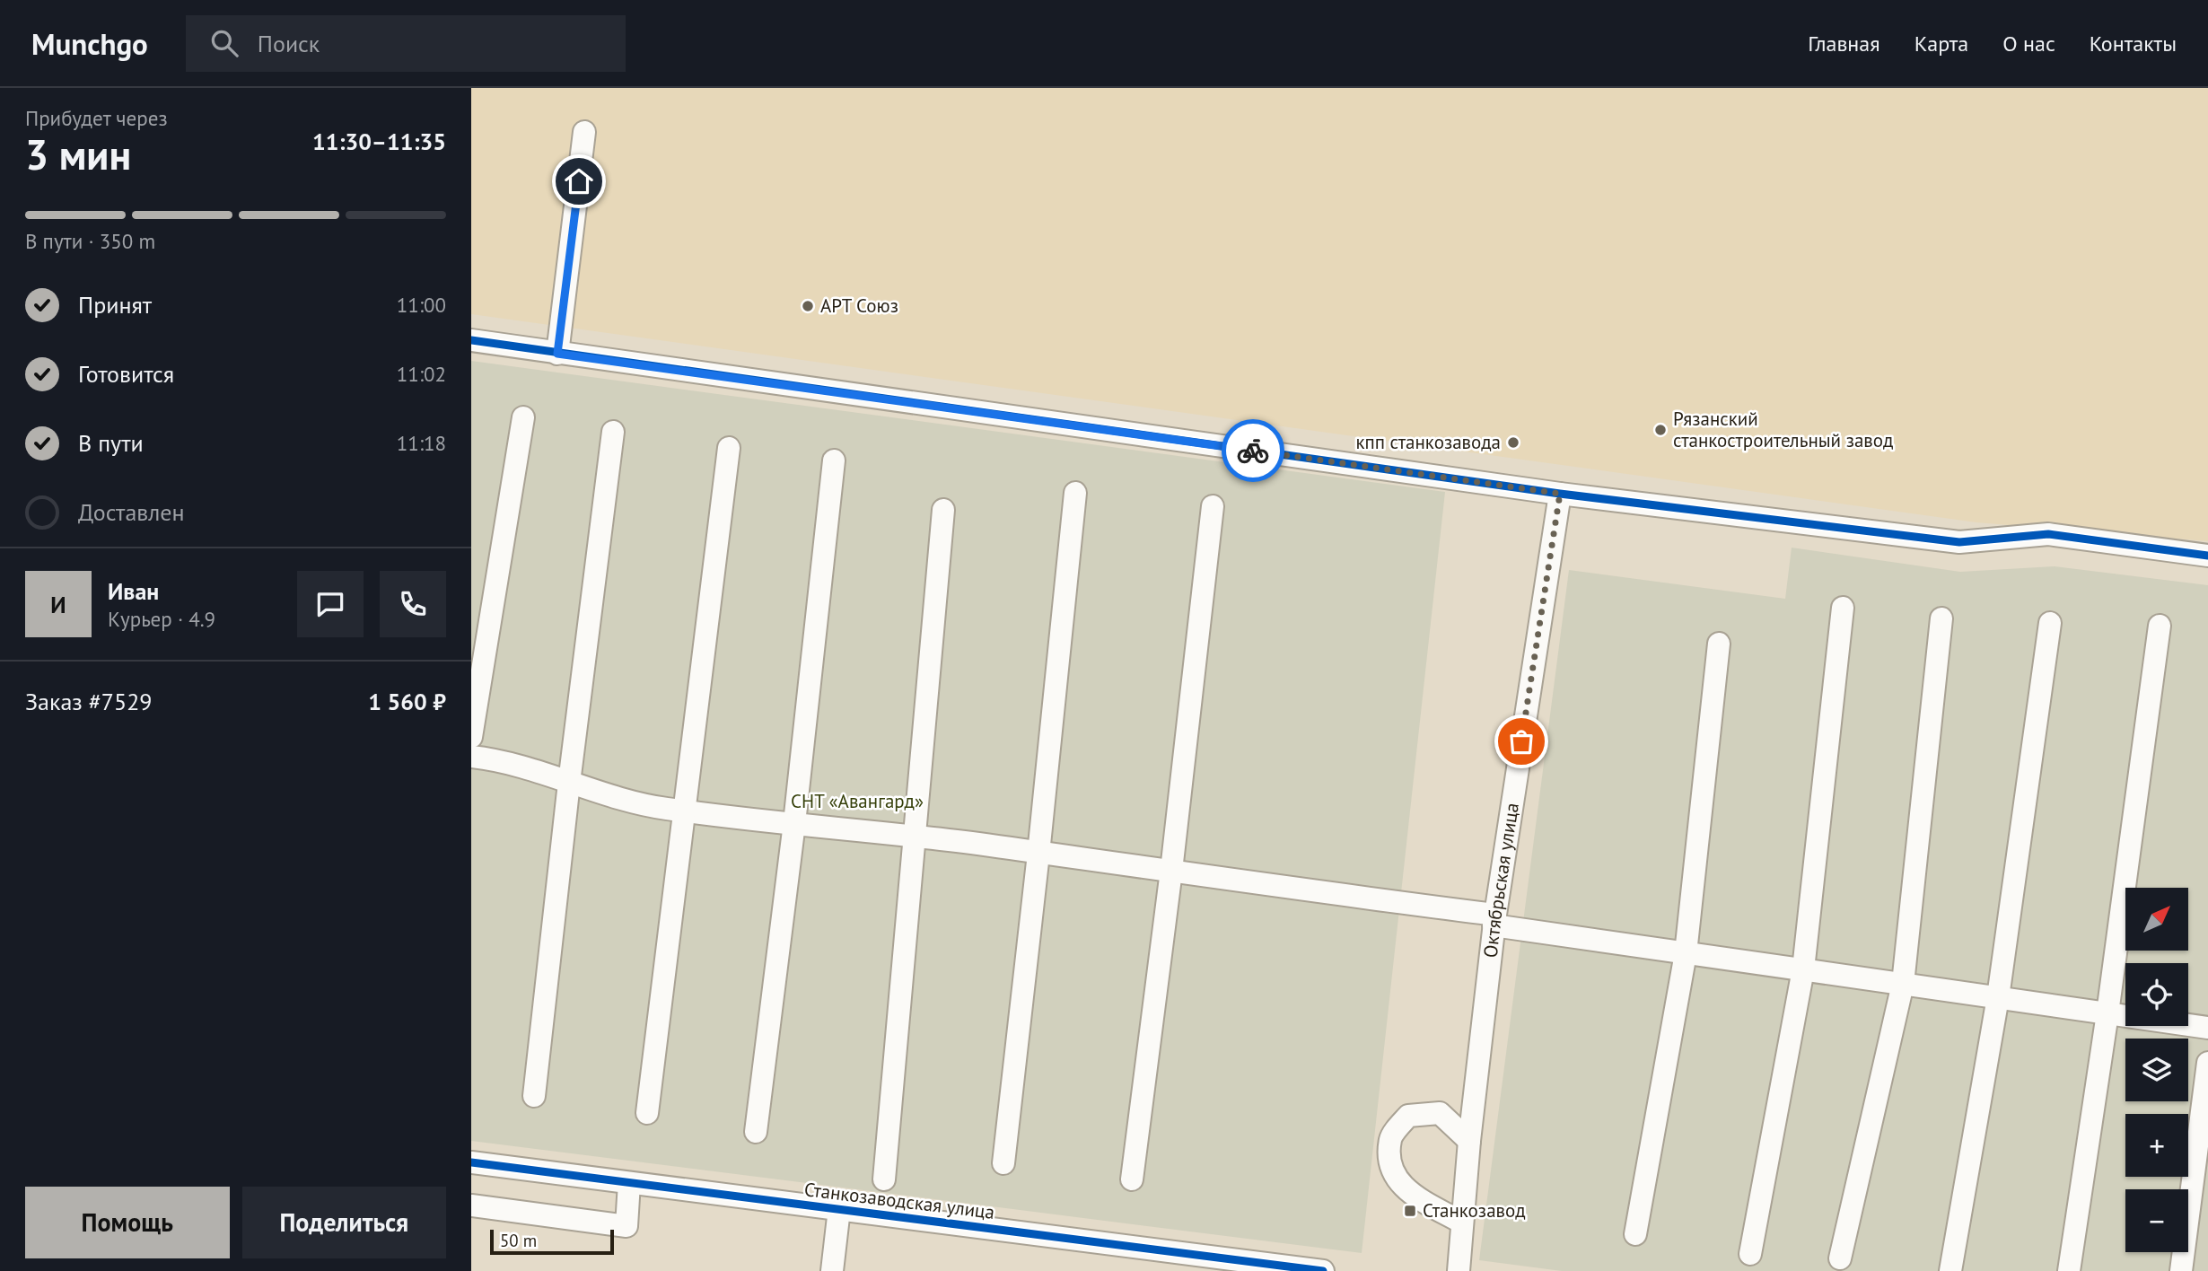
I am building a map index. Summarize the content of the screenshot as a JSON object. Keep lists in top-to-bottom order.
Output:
{
  "streets": {
    "street": ["Октябрьская улица", "Станкозаводская улица"]
  },
  "parks": ["СНТ «Авангард»"],
  "places": {
    "other": ["АРТ Союз", "Рязанский станкостроительный завод", "кпп станкозавода"],
    "transit": ["Станкозавод"]
  },
  "scale_bar": "50 m",
  "north": "top right",
  "page": {
    "header": "Munchgo",
    "search": "Поиск",
    "nav": [
      "Главная",
      "Карта",
      "О нас",
      "Контакты"
    ],
    "heading": ["3 мин", "Прибудет через", "11:30–11:35"],
    "panel": [
      "Иван",
      "Курьер · 4.9",
      "Заказ #7529",
      "1 560 ₽"
    ],
    "bar": "В пути · 350 m",
    "list": [
      ["Принят", "11:00"],
      ["Готовится", "11:02"],
      ["В пути", "11:18"],
      "Доставлен"
    ],
    "round": "И",
    "map_buttons": ["+", "−"],
    "buttons": ["Помощь", "Поделиться"],
    "scale": "50 m"
  }
}
